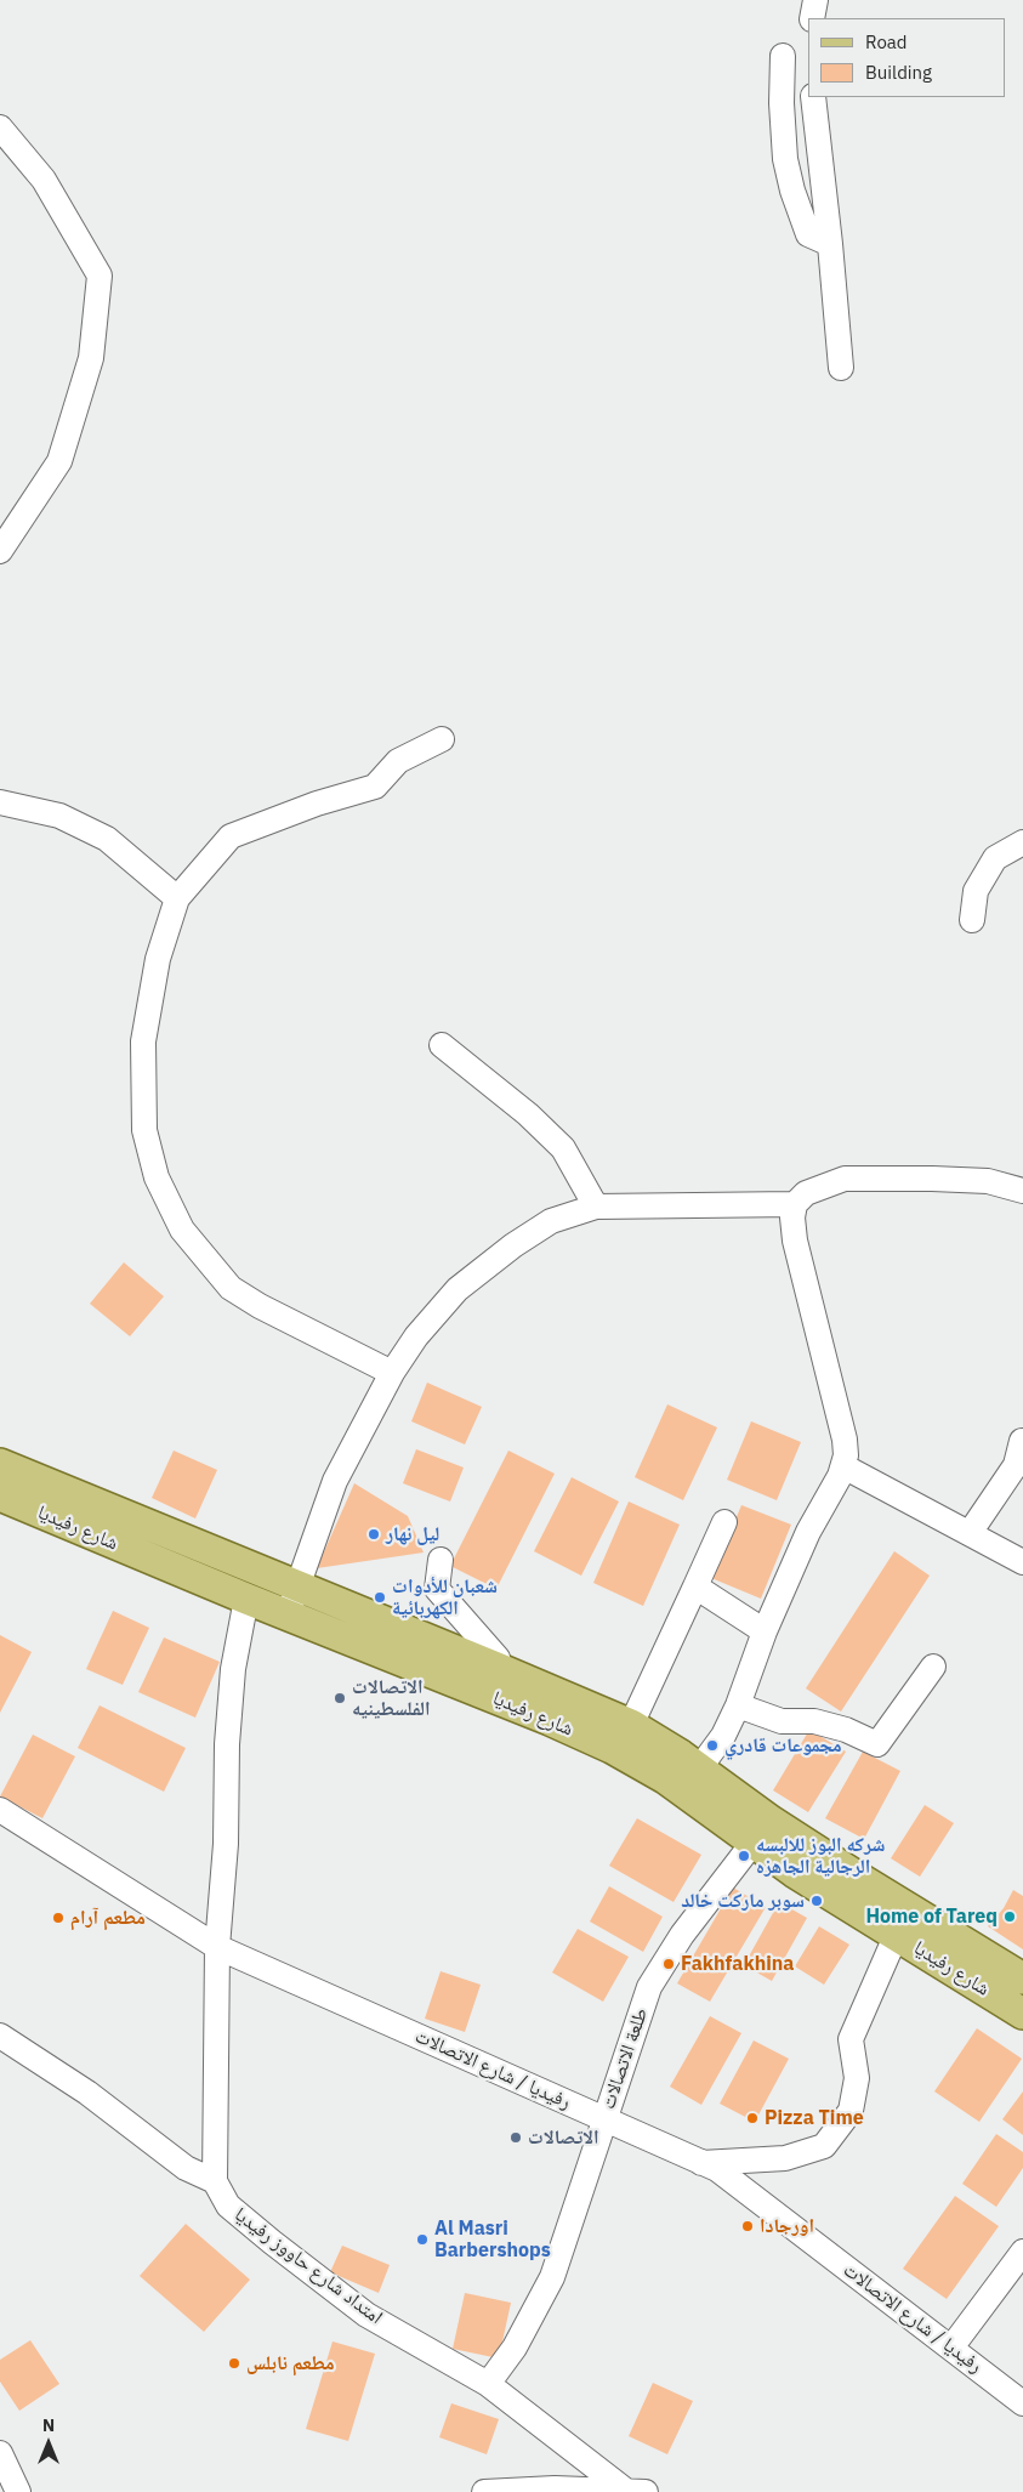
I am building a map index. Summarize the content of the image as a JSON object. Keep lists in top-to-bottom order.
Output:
{
  "streets": {
    "main road": ["شارع رفيديا"],
    "street": ["طلعة الاتصالات", "رفيديا / شارع الاتصالات", "امتداد شارع حاووز رفيديا"]
  },
  "crossings": [
    ["شارع رفيديا", "طلعة الاتصالات"],
    ["طلعة الاتصالات", "رفيديا / شارع الاتصالات"],
    ["طلعة الاتصالات", "امتداد شارع حاووز رفيديا"]
  ],
  "places": [
    "ليل نهار",
    "شعبان للأدوات الكهربائية",
    "الاتصالات الفلسطينيه",
    "مجموعات قادري",
    "شركه البوز للالبسه الرجالية الجاهزه",
    "سوبر مارکت خالد",
    "Home of Tareq",
    "مطعم آرام",
    "Fakhfakhina",
    "Pizza Time",
    "الاتصالات",
    "اورجادا",
    "Al Masri Barbershops",
    "مطعم نابلس"
  ],
  "legend": ["Road", "Building"],
  "north": "top"
}
